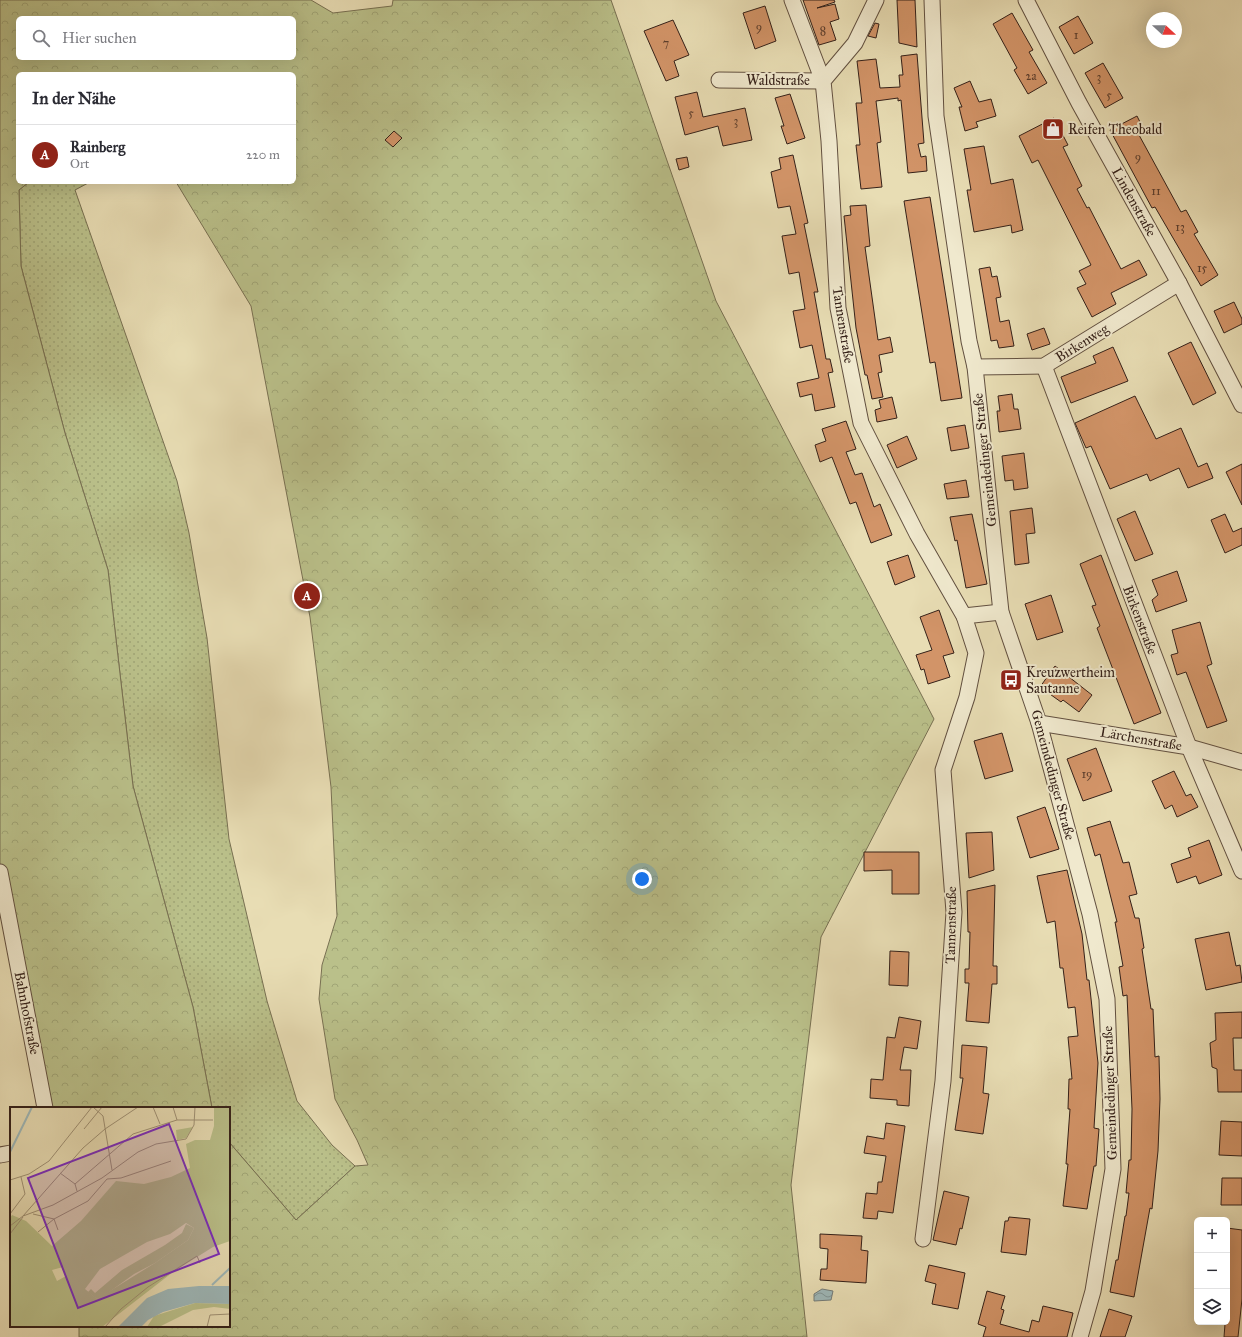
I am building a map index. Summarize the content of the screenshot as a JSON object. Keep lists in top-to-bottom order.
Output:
{
  "streets": {
    "street": [
      "Waldstraße",
      "Lindenstraße",
      "Tannenstraße",
      "Birkenweg",
      "Gemeindedinger Straße",
      "Birkenstraße",
      "Lärchenstraße",
      "Bahnhofstraße"
    ]
  },
  "crossings": [
    ["Waldstraße", "Tannenstraße"],
    ["Lindenstraße", "Birkenweg"],
    ["Birkenweg", "Gemeindedinger Straße"],
    ["Birkenweg", "Birkenstraße"],
    ["Gemeindedinger Straße", "Lärchenstraße"],
    ["Birkenstraße", "Lärchenstraße"]
  ],
  "places": {
    "shop": ["Reifen Theobald"],
    "bus stop": ["Kreuzwertheim Sautanne"]
  },
  "house_numbers": [
    "9",
    "8",
    "1",
    "7",
    "2a",
    "3",
    "5",
    "5",
    "3",
    "9",
    "11",
    "13",
    "15",
    "19"
  ],
  "north": "right",
  "page": {
    "search": "Hier suchen",
    "heading": "In der Nähe",
    "list": [
      {
        "mark": "A",
        "name": "Rainberg",
        "note": "Ort",
        "value": "220 m"
      }
    ],
    "pins": "A",
    "map_buttons": ["+", "−"]
  }
}
